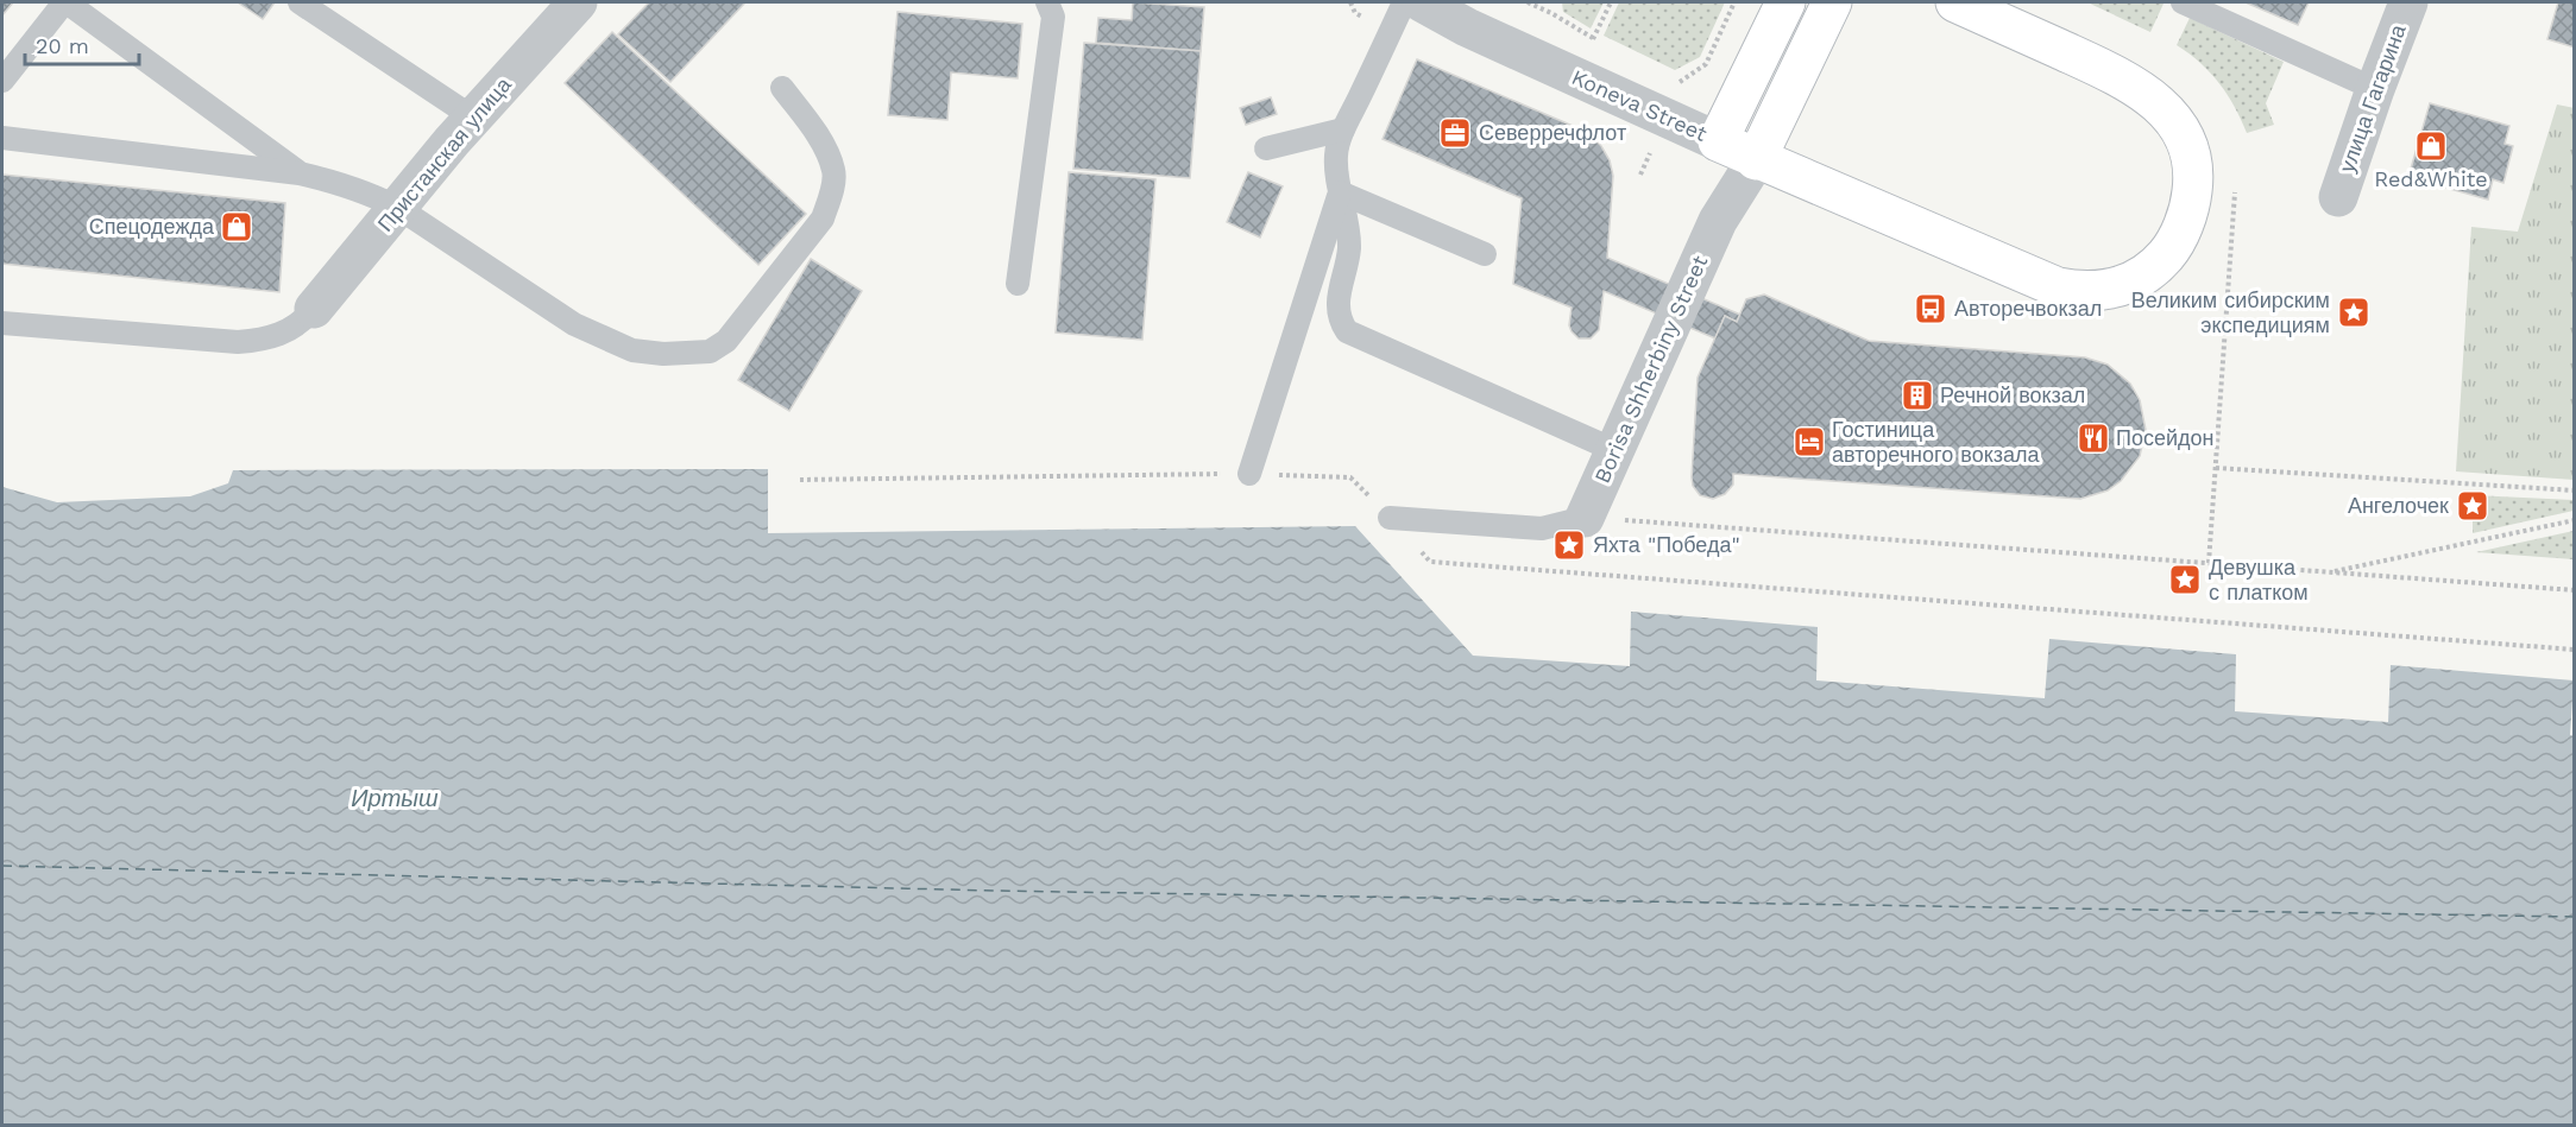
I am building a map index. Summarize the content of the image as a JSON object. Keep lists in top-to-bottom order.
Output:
{
  "streets": {
    "main road": ["Koneva Street"],
    "street": ["улица Гагарина", "Пристанская улица", "Borisa Shherbiny Street"]
  },
  "crossings": [
    ["Koneva Street", "Borisa Shherbiny Street"]
  ],
  "water": ["Иртыш"],
  "places": {
    "office": ["Северречфлот"],
    "shop": ["Red&White", "Спецодежда"],
    "bus stop": ["Авторечвокзал"],
    "place": [
      "Великим сибирским экспедициям",
      "Ангелочек",
      "Яхта \"Победа\"",
      "Девушка с платком"
    ],
    "building": ["Речной вокзал"],
    "restaurant": ["Посейдон"],
    "hotel": ["Гостиница авторечного вокзала"]
  },
  "scale_bar": "20 m"
}
